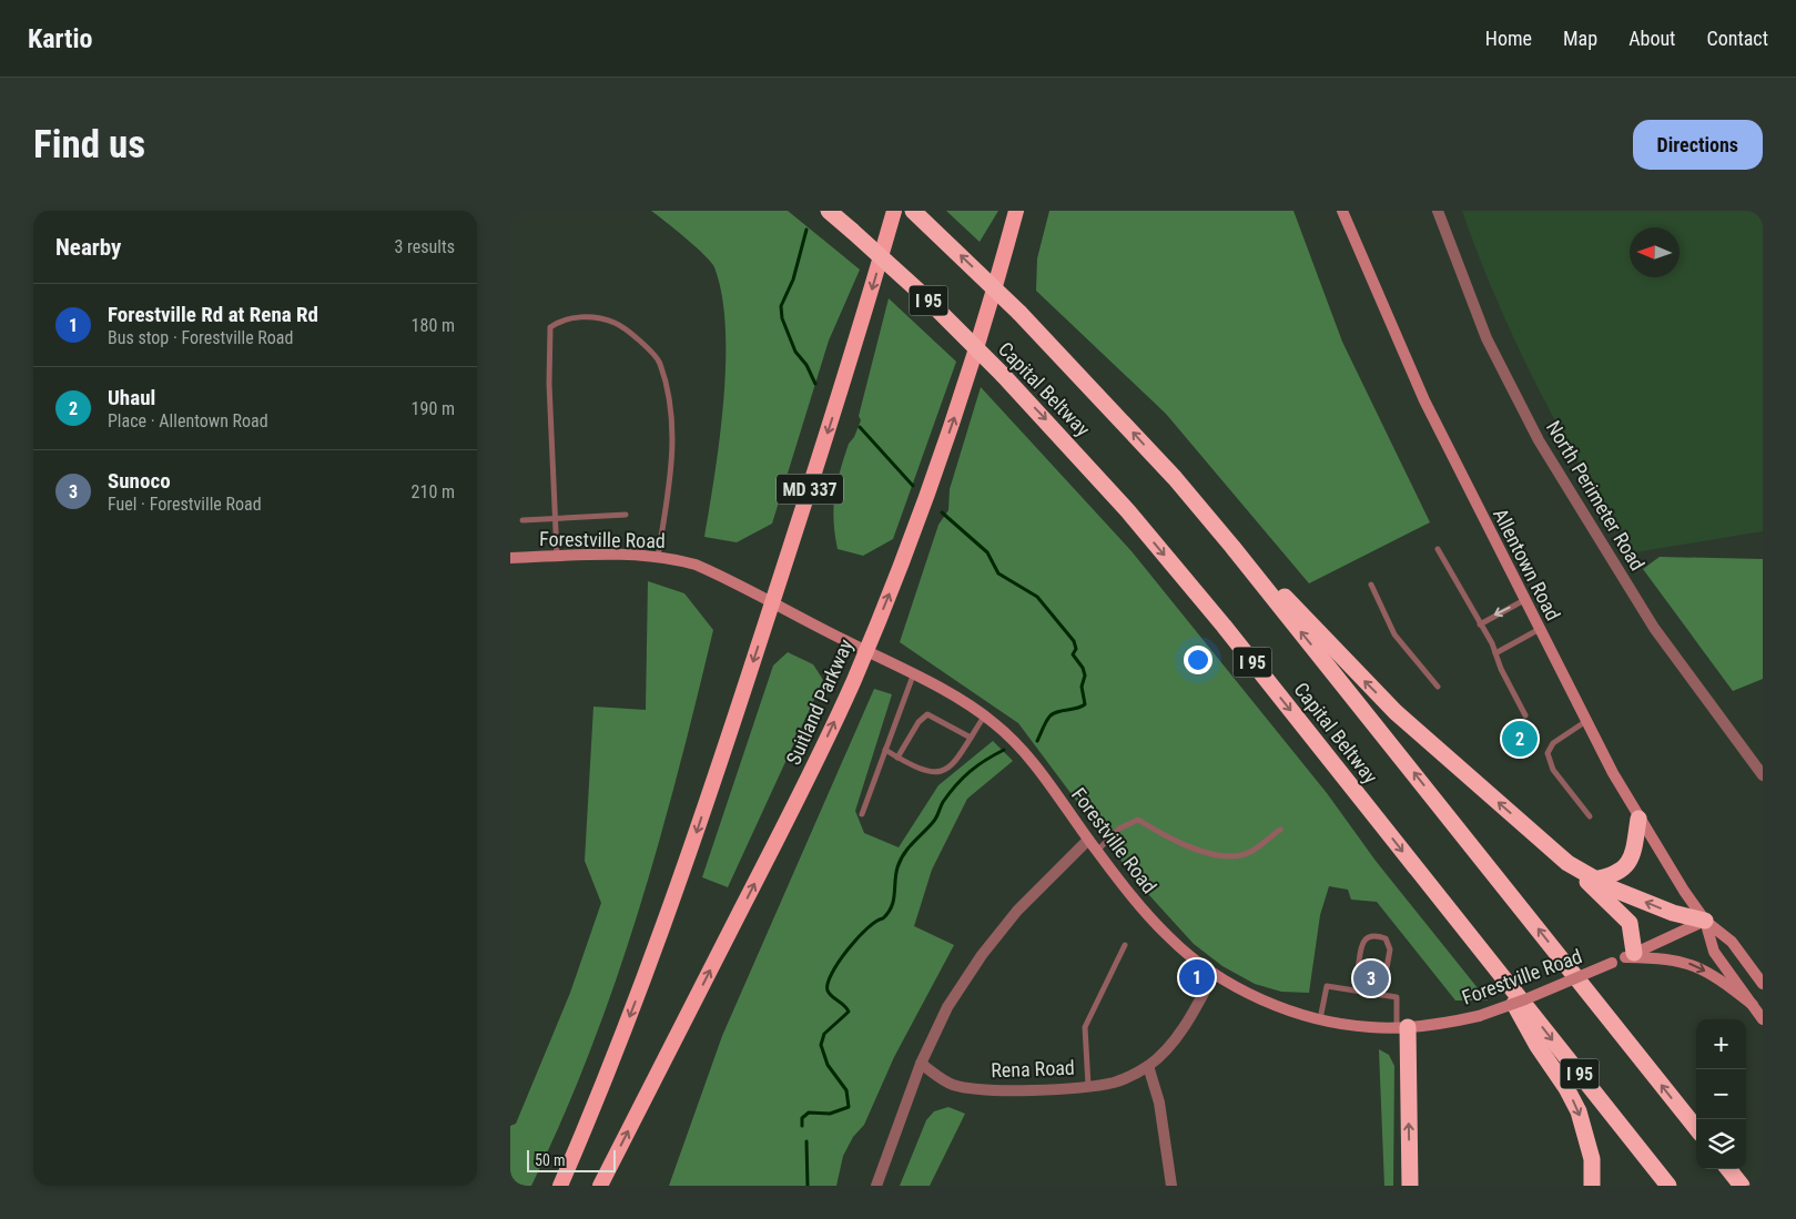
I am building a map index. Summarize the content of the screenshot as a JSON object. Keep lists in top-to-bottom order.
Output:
{
  "streets": {
    "highway": [
      "I 95",
      "Capital Beltway",
      "MD 337",
      "Suitland Parkway"
    ],
    "main road": ["Forestville Road", "Allentown Road"],
    "street": ["North Perimeter Road", "Rena Road"]
  },
  "crossings": [
    ["MD 337", "Forestville Road"],
    ["Forestville Road", "Allentown Road"],
    ["Forestville Road", "Suitland Parkway"],
    ["Forestville Road", "Rena Road"]
  ],
  "scale_bar": "50 m",
  "north": "left",
  "page": {
    "header": "Kartio",
    "nav": [
      "Home",
      "Map",
      "About",
      "Contact"
    ],
    "buttons": "Directions",
    "title": "Find us",
    "heading": ["Nearby", "3 results"],
    "list": [
      {
        "mark": "1",
        "name": "Forestville Rd at Rena Rd",
        "note": "Bus stop · Forestville Road",
        "value": "180 m"
      },
      {
        "mark": "2",
        "name": "Uhaul",
        "note": "Place · Allentown Road",
        "value": "190 m"
      },
      {
        "mark": "3",
        "name": "Sunoco",
        "note": "Fuel · Forestville Road",
        "value": "210 m"
      }
    ],
    "pins": ["2", "1", "3"],
    "map_buttons": ["+", "−"],
    "scale": "50 m"
  }
}
